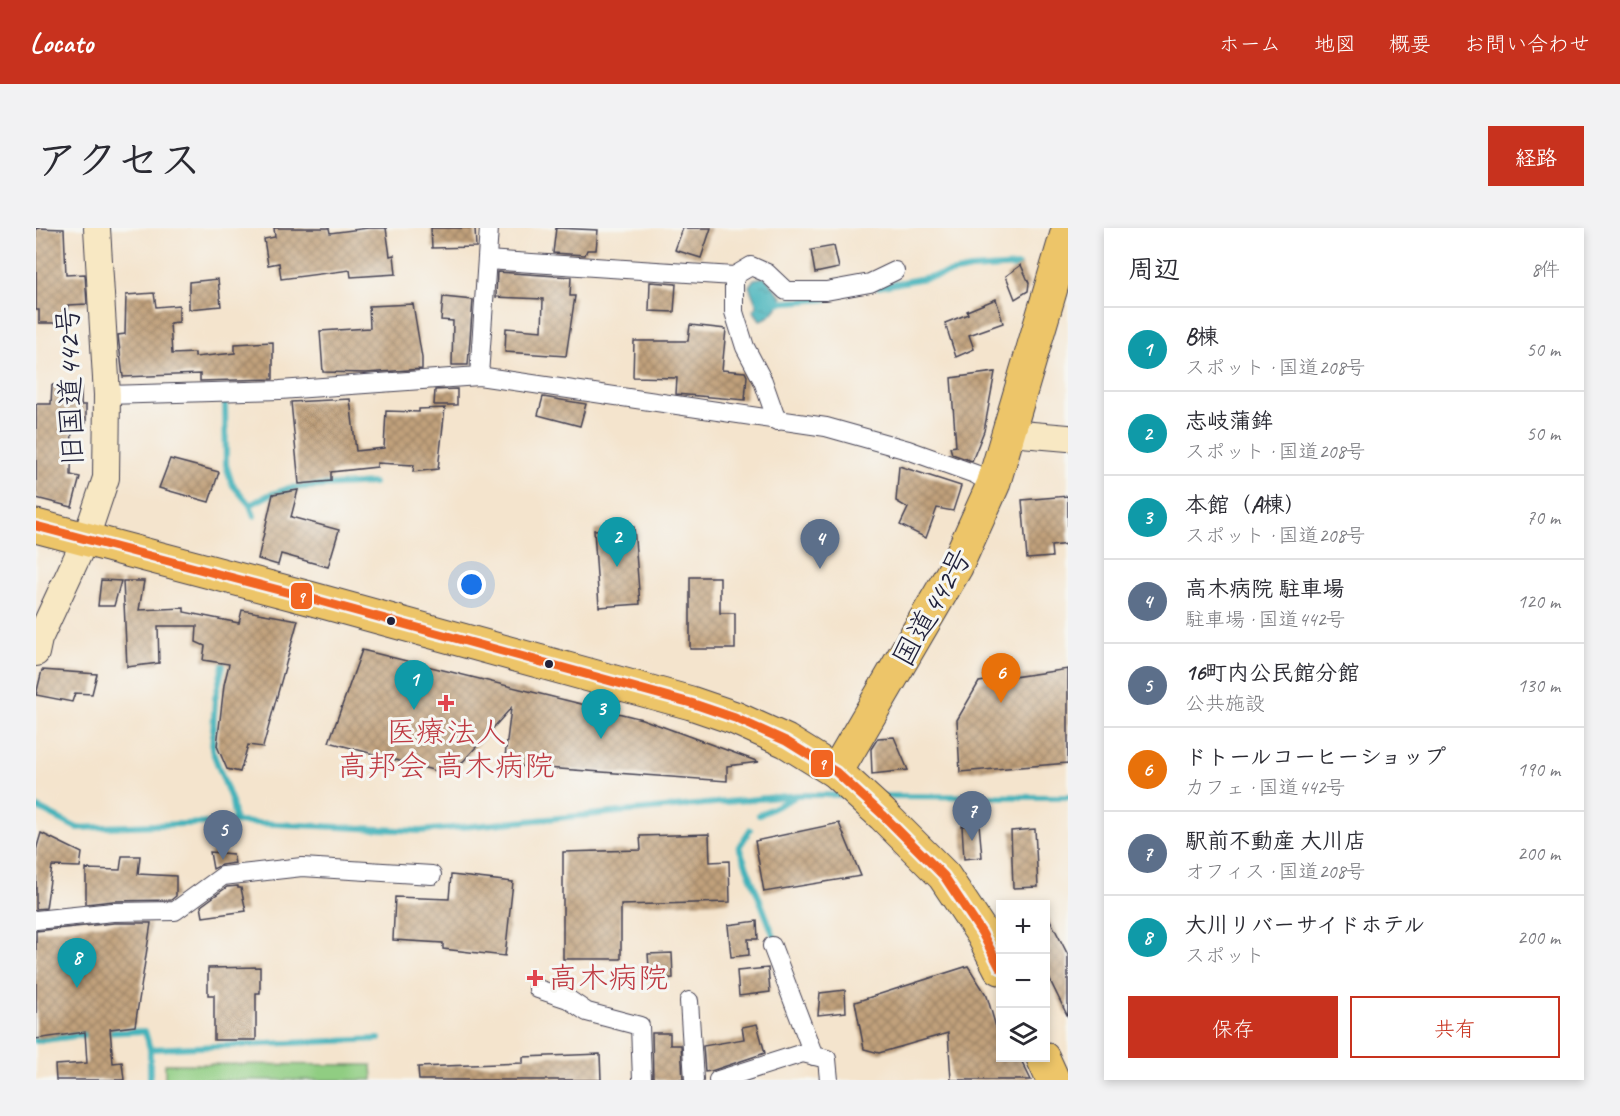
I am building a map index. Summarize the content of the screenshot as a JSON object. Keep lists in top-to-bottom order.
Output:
{
  "streets": {
    "highway": ["国道442号"],
    "street": ["旧国道442号"]
  },
  "places": {
    "health": ["医療法人 高邦会 高木病院", "高木病院"]
  },
  "lines": ["transit line 9"],
  "page": {
    "header": "Locato",
    "nav": [
      "ホーム",
      "地図",
      "概要",
      "お問い合わせ"
    ],
    "title": "アクセス",
    "buttons": [
      "経路",
      ["保存", "共有"]
    ],
    "heading": ["周辺", "8件"],
    "list": [
      {
        "mark": "1",
        "name": "B棟",
        "note": "スポット · 国道208号",
        "value": "50 m"
      },
      {
        "mark": "2",
        "name": "志岐蒲鉾",
        "note": "スポット · 国道208号",
        "value": "50 m"
      },
      {
        "mark": "3",
        "name": "本館（A棟）",
        "note": "スポット · 国道208号",
        "value": "70 m"
      },
      {
        "mark": "4",
        "name": "高木病院 駐車場",
        "note": "駐車場 · 国道442号",
        "value": "120 m"
      },
      {
        "mark": "5",
        "name": "16町内公民館分館",
        "note": "公共施設",
        "value": "130 m"
      },
      {
        "mark": "6",
        "name": "ドトールコーヒーショップ",
        "note": "カフェ · 国道442号",
        "value": "190 m"
      },
      {
        "mark": "7",
        "name": "駅前不動産 大川店",
        "note": "オフィス · 国道208号",
        "value": "200 m"
      },
      {
        "mark": "8",
        "name": "大川リバーサイドホテル",
        "note": "スポット",
        "value": "200 m"
      }
    ],
    "pins": [
      "2",
      "4",
      "6",
      "1",
      "3",
      "7",
      "5",
      "8"
    ],
    "map_buttons": ["+", "−"]
  }
}
